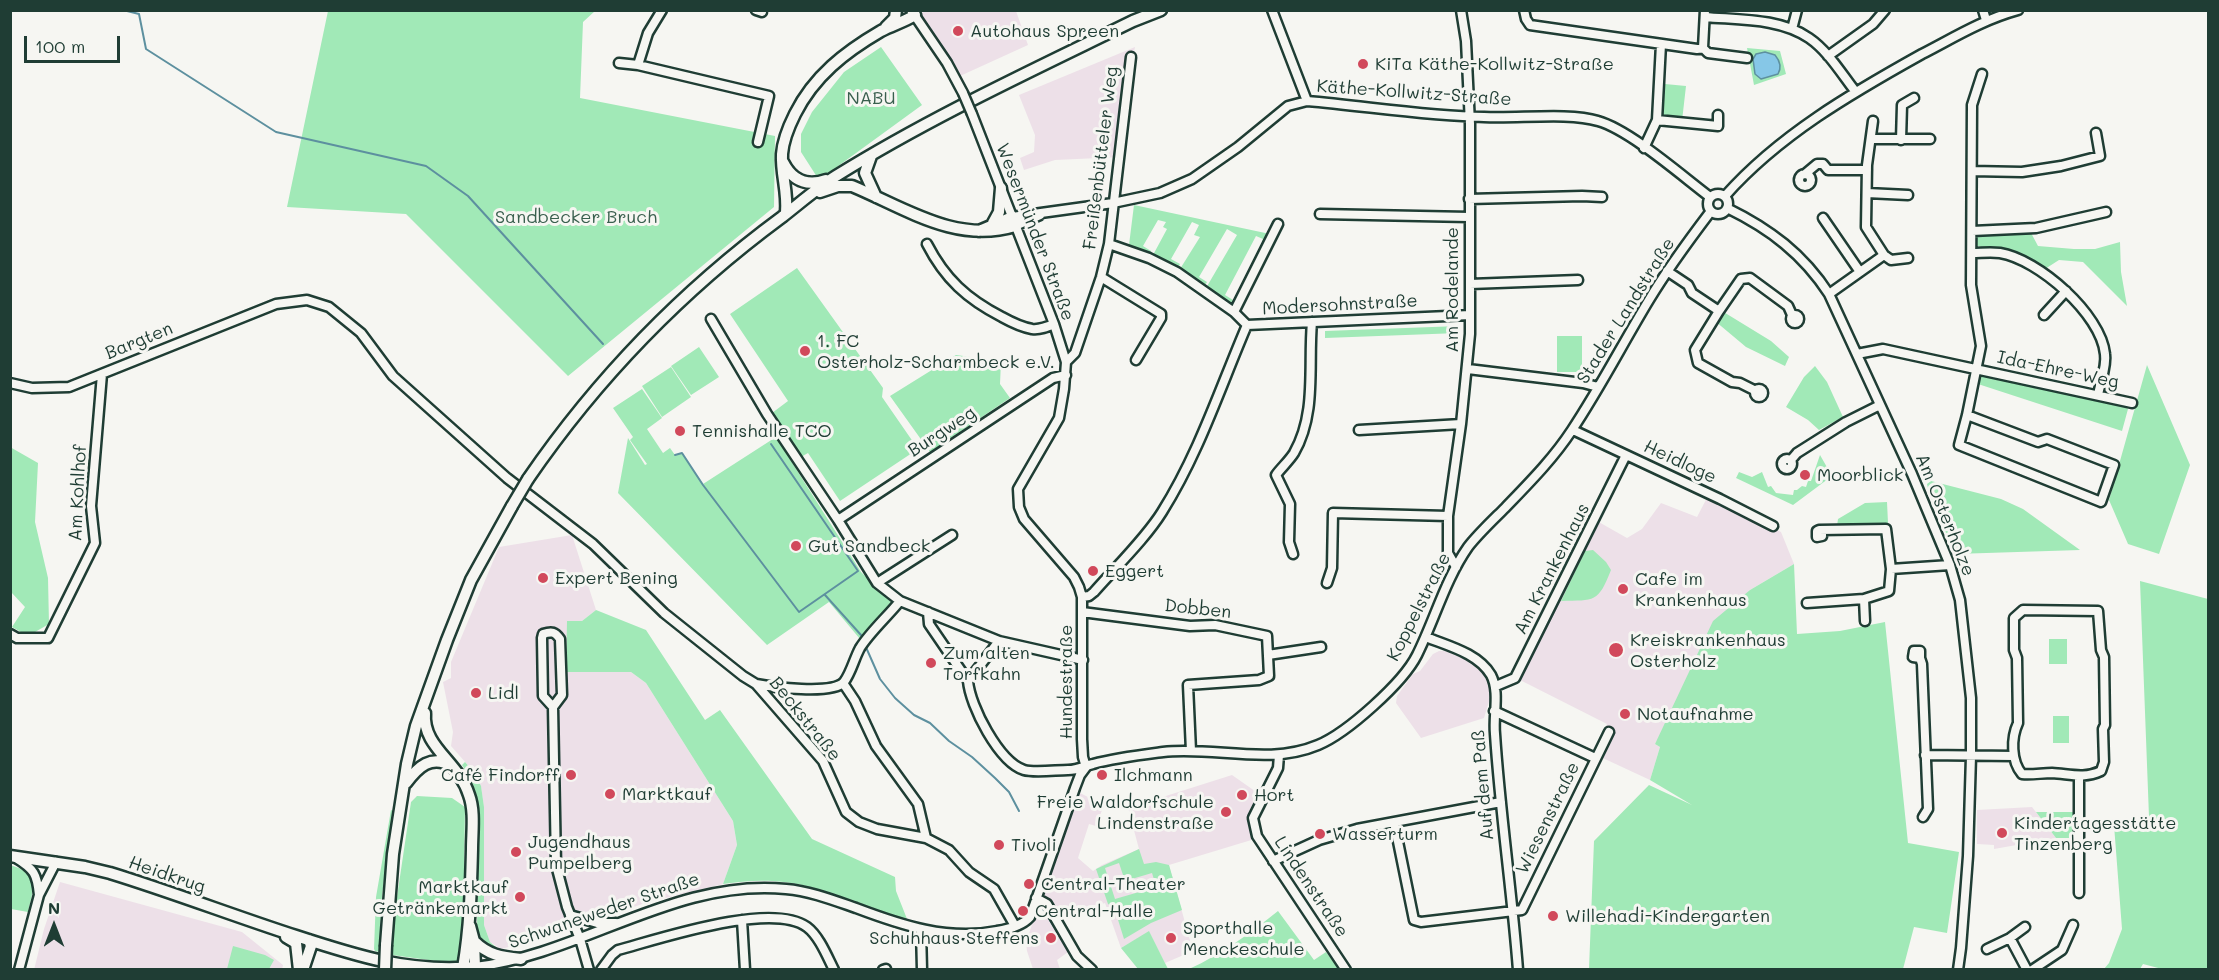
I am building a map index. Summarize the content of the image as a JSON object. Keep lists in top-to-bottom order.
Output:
{
  "streets": {
    "main road": ["Heidkrug", "Schwaneweder Straße"],
    "street": [
      "Käthe-Kollwitz-Straße",
      "Freißenbütteler Weg",
      "Wesermünder Straße",
      "Am Rodelande",
      "Modersohnstraße",
      "Stader Landstraße",
      "Bargten",
      "Ida-Ehre-Weg",
      "Burgweg",
      "Heidloge",
      "Am Kohlhof",
      "Am Osterholze",
      "Am Krankenhaus",
      "Koppelstraße",
      "Dobben",
      "Hundestraße",
      "Beckstraße",
      "Auf dem Paß",
      "Wiesenstraße",
      "Lindenstraße"
    ]
  },
  "crossings": [
    ["Käthe-Kollwitz-Straße", "Freißenbütteler Weg"],
    ["Käthe-Kollwitz-Straße", "Wesermünder Straße"],
    ["Käthe-Kollwitz-Straße", "Am Rodelande"],
    ["Käthe-Kollwitz-Straße", "Stader Landstraße"],
    ["Käthe-Kollwitz-Straße", "Am Osterholze"],
    ["Freißenbütteler Weg", "Wesermünder Straße"],
    ["Am Rodelande", "Modersohnstraße"],
    ["Am Rodelande", "Koppelstraße"],
    ["Stader Landstraße", "Heidloge"],
    ["Stader Landstraße", "Am Osterholze"],
    ["Stader Landstraße", "Koppelstraße"],
    ["Bargten", "Am Kohlhof"],
    ["Bargten", "Beckstraße"],
    ["Ida-Ehre-Weg", "Am Osterholze"],
    ["Heidloge", "Am Krankenhaus"],
    ["Heidloge", "Koppelstraße"],
    ["Am Krankenhaus", "Auf dem Paß"],
    ["Koppelstraße", "Hundestraße"],
    ["Koppelstraße", "Lindenstraße"],
    ["Dobben", "Hundestraße"],
    ["Beckstraße", "Schwaneweder Straße"],
    ["Auf dem Paß", "Wiesenstraße"],
    ["Heidkrug", "Schwaneweder Straße"]
  ],
  "parks": ["NABU", "Sandbecker Bruch"],
  "places": [
    "Autohaus Spreen",
    "KiTa Käthe-Kollwitz-Straße",
    "1. FC Osterholz-Scharmbeck e.V.",
    "Tennishalle TCO",
    "Moorblick",
    "Gut Sandbeck",
    "Eggert",
    "Expert Bening",
    "Cafe im Krankenhaus",
    "Kreiskrankenhaus Osterholz",
    "Zum alten Torfkahn",
    "Lidl",
    "Notaufnahme",
    "Café Findorff",
    "Ilchmann",
    "Marktkauf",
    "Hort",
    "Freie Waldorfschule Lindenstraße",
    "Kindertagesstätte Tinzenberg",
    "Wasserturm",
    "Tivoli",
    "Jugendhaus Pumpelberg",
    "Central-Theater",
    "Marktkauf Getränkemarkt",
    "Central-Halle",
    "Willehadi-Kindergarten",
    "Schuhhaus Steffens",
    "Sporthalle Menckeschule"
  ],
  "scale_bar": "100 m",
  "north": "top"
}
